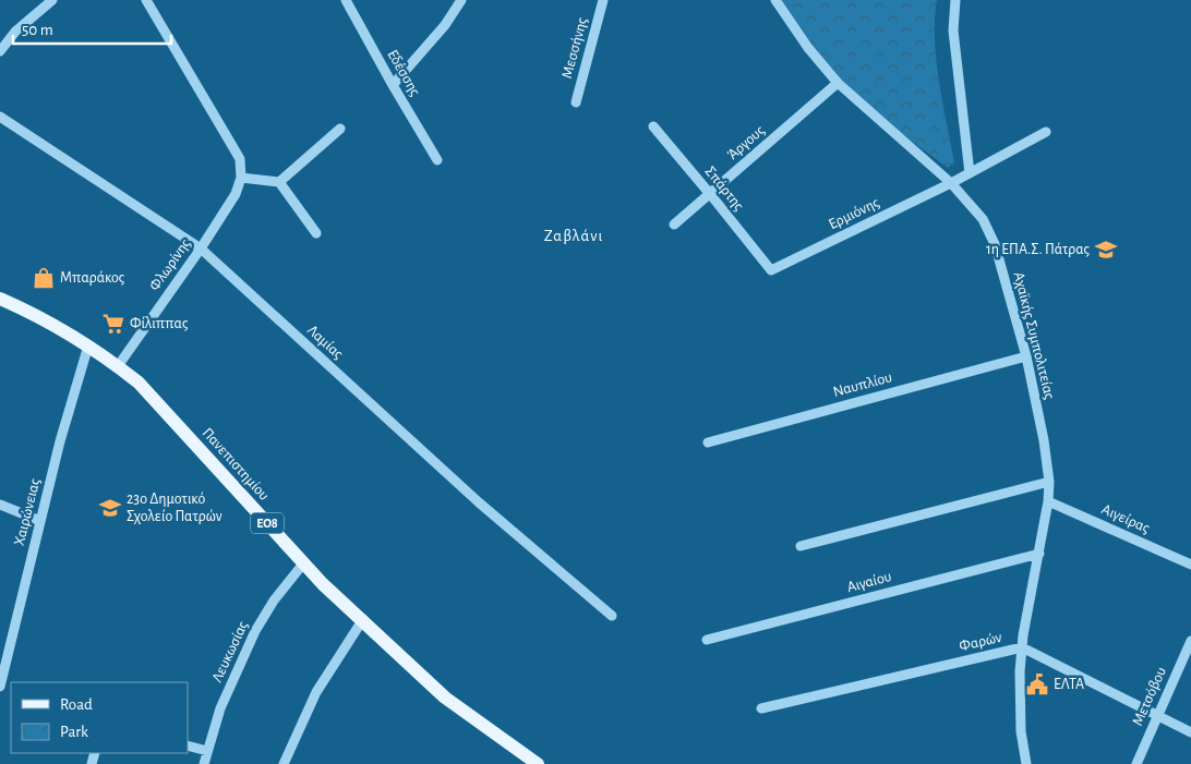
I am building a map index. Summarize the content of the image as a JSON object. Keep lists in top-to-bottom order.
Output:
{
  "streets": {
    "main road": ["Πανεπιστημίου", "ΕΟ8"],
    "street": [
      "Μεσσήνης",
      "Εδέσσης",
      "Άργους",
      "Σπάρτης",
      "Ερμιόνης",
      "Φλωρίνης",
      "Αχαϊκής Συμπολιτείας",
      "Λαμίας",
      "Ναυπλίου",
      "Χαιρώνειας",
      "Αιγείρας",
      "Αιγαίου",
      "Φαρών",
      "Λευκωσίας",
      "Μετσόβου"
    ]
  },
  "crossings": [
    ["Άργους", "Σπάρτης"],
    ["Άργους", "Αχαϊκής Συμπολιτείας"],
    ["Σπάρτης", "Ερμιόνης"],
    ["Ερμιόνης", "Αχαϊκής Συμπολιτείας"],
    ["Φλωρίνης", "Λαμίας"],
    ["Φλωρίνης", "Πανεπιστημίου"],
    ["Αχαϊκής Συμπολιτείας", "Ναυπλίου"],
    ["Αχαϊκής Συμπολιτείας", "Αιγείρας"],
    ["Αχαϊκής Συμπολιτείας", "Αιγαίου"],
    ["Αχαϊκής Συμπολιτείας", "Φαρών"],
    ["Πανεπιστημίου", "Χαιρώνειας"],
    ["Πανεπιστημίου", "Λευκωσίας"],
    ["Φαρών", "Μετσόβου"]
  ],
  "districts": ["Ζαβλάνι"],
  "places": {
    "school or university": ["1η ΕΠΑ.Σ. Πάτρας", "23ο Δημοτικό Σχολείο Πατρών"],
    "shop": ["Μπαράκος"],
    "supermarket": ["Φίλιππας"],
    "public building": ["ΕΛΤΑ"]
  },
  "legend": ["Road", "Park"],
  "scale_bar": "50 m"
}
